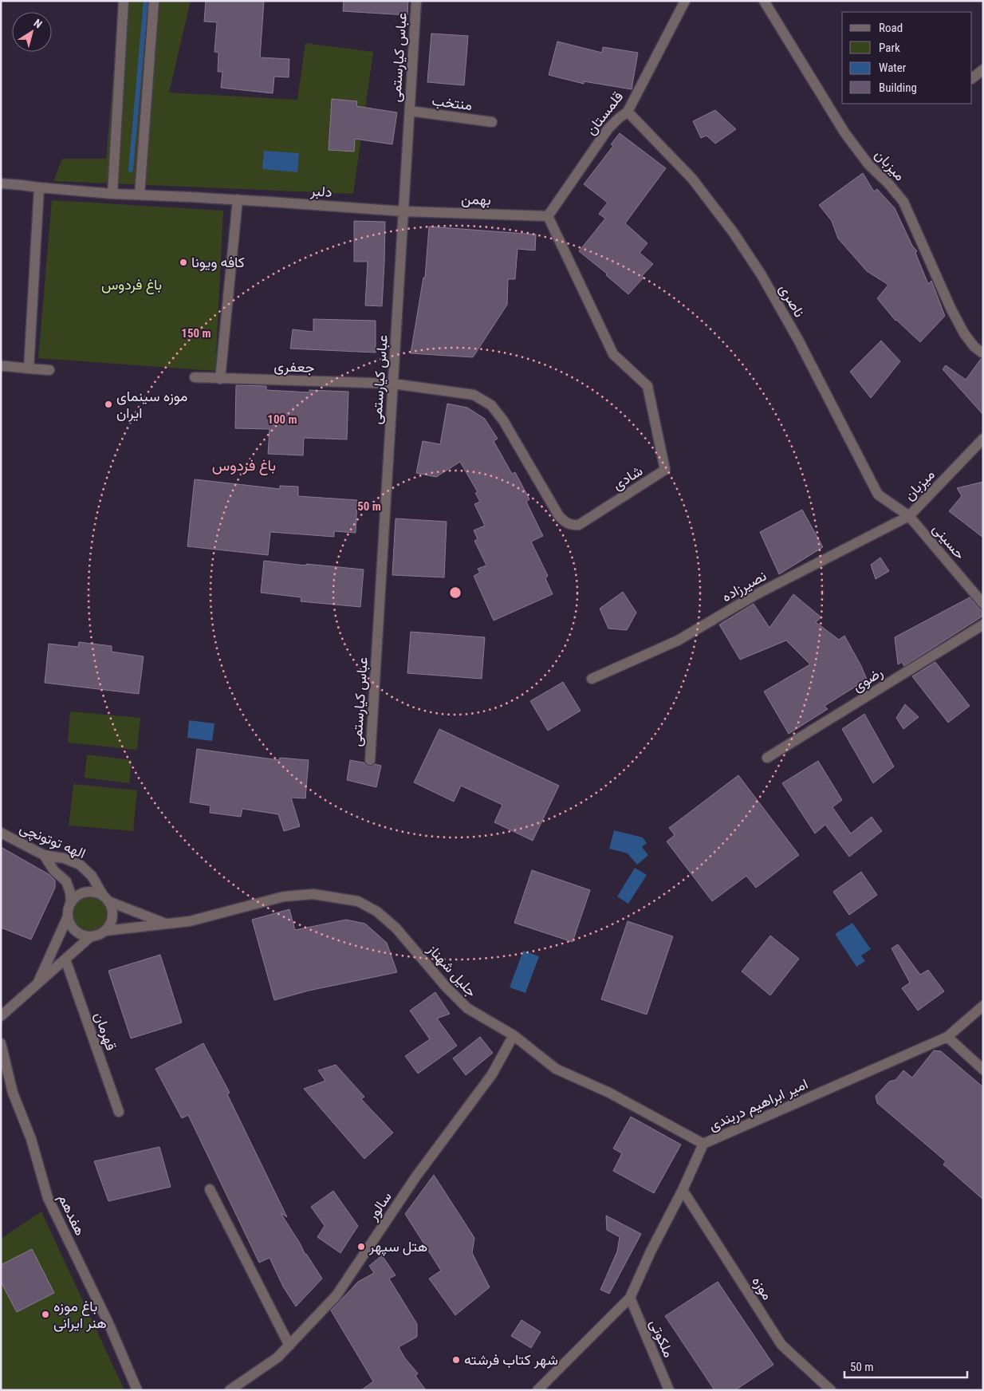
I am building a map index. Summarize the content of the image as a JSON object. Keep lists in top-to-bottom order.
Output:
{
  "streets": {
    "street": [
      "عباس کیارستمی",
      "منتخب",
      "قلمستان",
      "میزبان",
      "دلبر",
      "بهمن",
      "ناصری",
      "جعفری",
      "شادی",
      "حسینی",
      "نصیرزاده",
      "رضوى",
      "الهه توتونچی",
      "جلیل شهناز",
      "قهرمان",
      "امیر ابراهیم دربندی",
      "سالور",
      "هفدهم",
      "موزه",
      "ملکوتی"
    ]
  },
  "crossings": [
    ["عباس کیارستمی", "منتخب"],
    ["عباس کیارستمی", "دلبر"],
    ["عباس کیارستمی", "بهمن"],
    ["عباس کیارستمی", "جعفری"],
    ["عباس کیارستمی", "شادی"],
    ["قلمستان", "بهمن"],
    ["قلمستان", "ناصری"],
    ["قلمستان", "شادی"],
    ["میزبان", "ناصری"],
    ["میزبان", "حسینی"],
    ["میزبان", "نصیرزاده"],
    ["دلبر", "بهمن"],
    ["بهمن", "شادی"],
    ["ناصری", "حسینی"],
    ["ناصری", "نصیرزاده"],
    ["جعفری", "شادی"],
    ["حسینی", "نصیرزاده"],
    ["الهه توتونچی", "جلیل شهناز"],
    ["جلیل شهناز", "امیر ابراهیم دربندی"],
    ["جلیل شهناز", "سالور"],
    ["امیر ابراهیم دربندی", "موزه"],
    ["امیر ابراهیم دربندی", "ملکوتی"]
  ],
  "districts": ["باغ فردوس"],
  "parks": ["باغ فردوس"],
  "places": [
    "کافه ویونا",
    "موزه سینمای ایران",
    "هتل سپهر",
    "باغ موزه هنر ایرانی",
    "شهر کتاب فرشته"
  ],
  "legend": [
    "Road",
    "Park",
    "Water",
    "Building"
  ],
  "scale_bar": "50 m",
  "north": "top right",
  "rings": ["150 m", "100 m", "50 m"]
}
